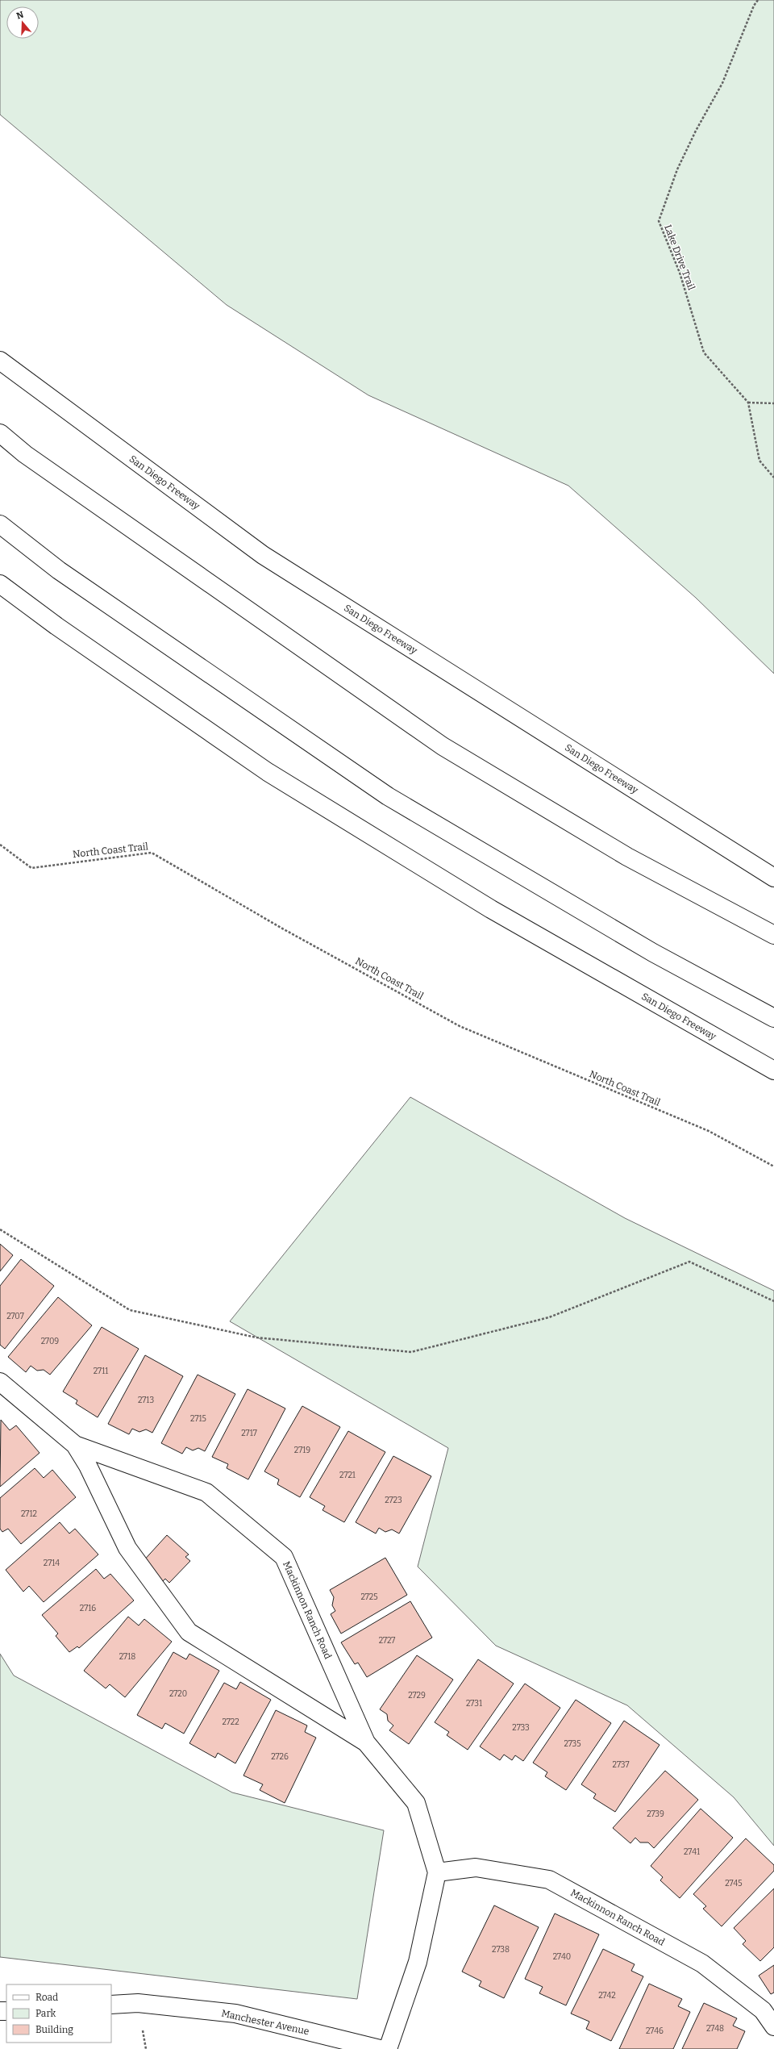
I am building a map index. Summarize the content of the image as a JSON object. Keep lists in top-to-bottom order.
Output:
{
  "streets": {
    "main road": ["San Diego Freeway", "Mackinnon Ranch Road", "Manchester Avenue"],
    "path": ["Lake Drive Trail", "North Coast Trail"]
  },
  "house_numbers": [
    "2707",
    "2709",
    "2711",
    "2713",
    "2715",
    "2717",
    "2719",
    "2721",
    "2723",
    "2712",
    "2714",
    "2725",
    "2716",
    "2727",
    "2718",
    "2720",
    "2729",
    "2731",
    "2722",
    "2733",
    "2735",
    "2726",
    "2737",
    "2739",
    "2741",
    "2745",
    "2738",
    "2740",
    "2742",
    "2748",
    "2746"
  ],
  "legend": ["Road", "Park", "Building"],
  "north": "top"
}
